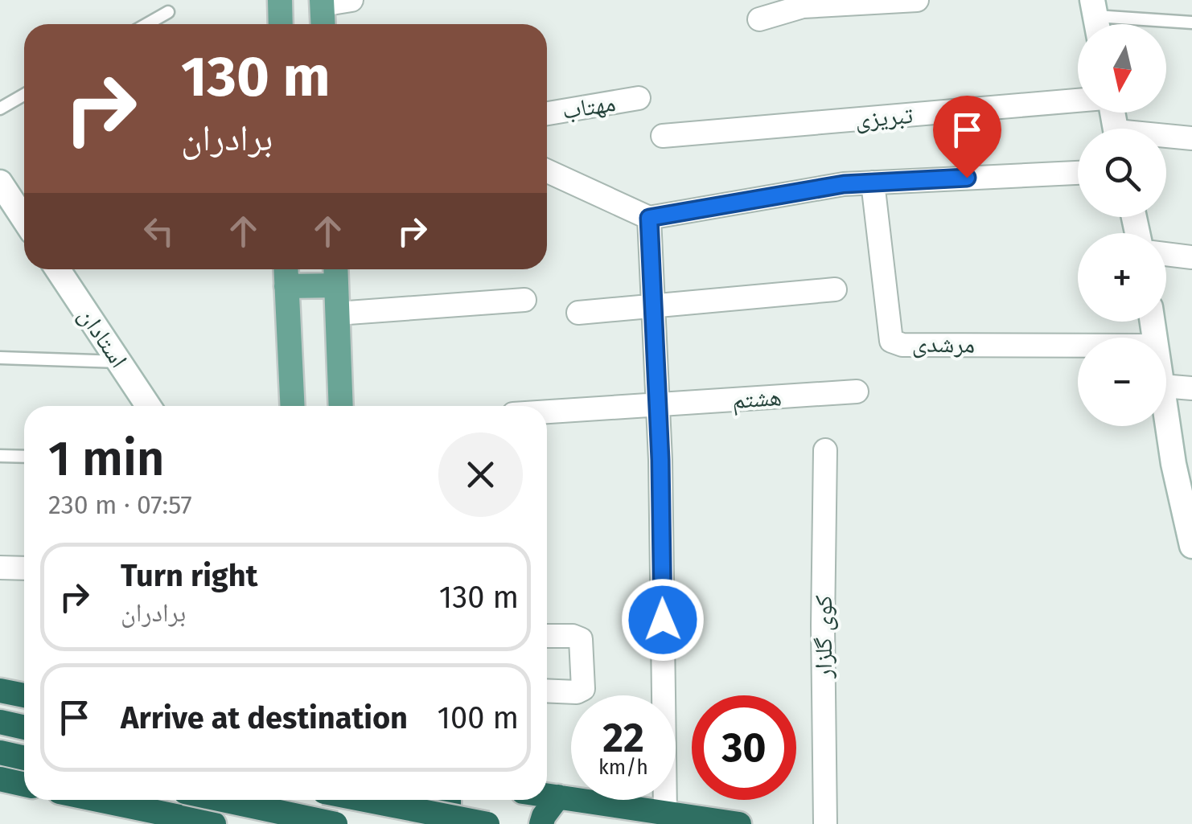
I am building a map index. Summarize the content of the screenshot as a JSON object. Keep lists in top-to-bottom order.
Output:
{
  "streets": {
    "street": [
      "مهتاب",
      "تبریزی",
      "استادان",
      "مرشدی",
      "هشتم",
      "کوی گلزار"
    ]
  },
  "north": "bottom",
  "page": {
    "map_buttons": ["+", "−"],
    "turn": ["130 m", "برادران"],
    "heading": ["1 min", "230 m · 07:57"],
    "list": [
      {
        "name": "Turn right",
        "note": "برادران",
        "value": "130 m"
      },
      {
        "name": "Arrive at destination",
        "value": "100 m"
      }
    ],
    "speed": "22 km/h",
    "limit": "30"
  }
}
